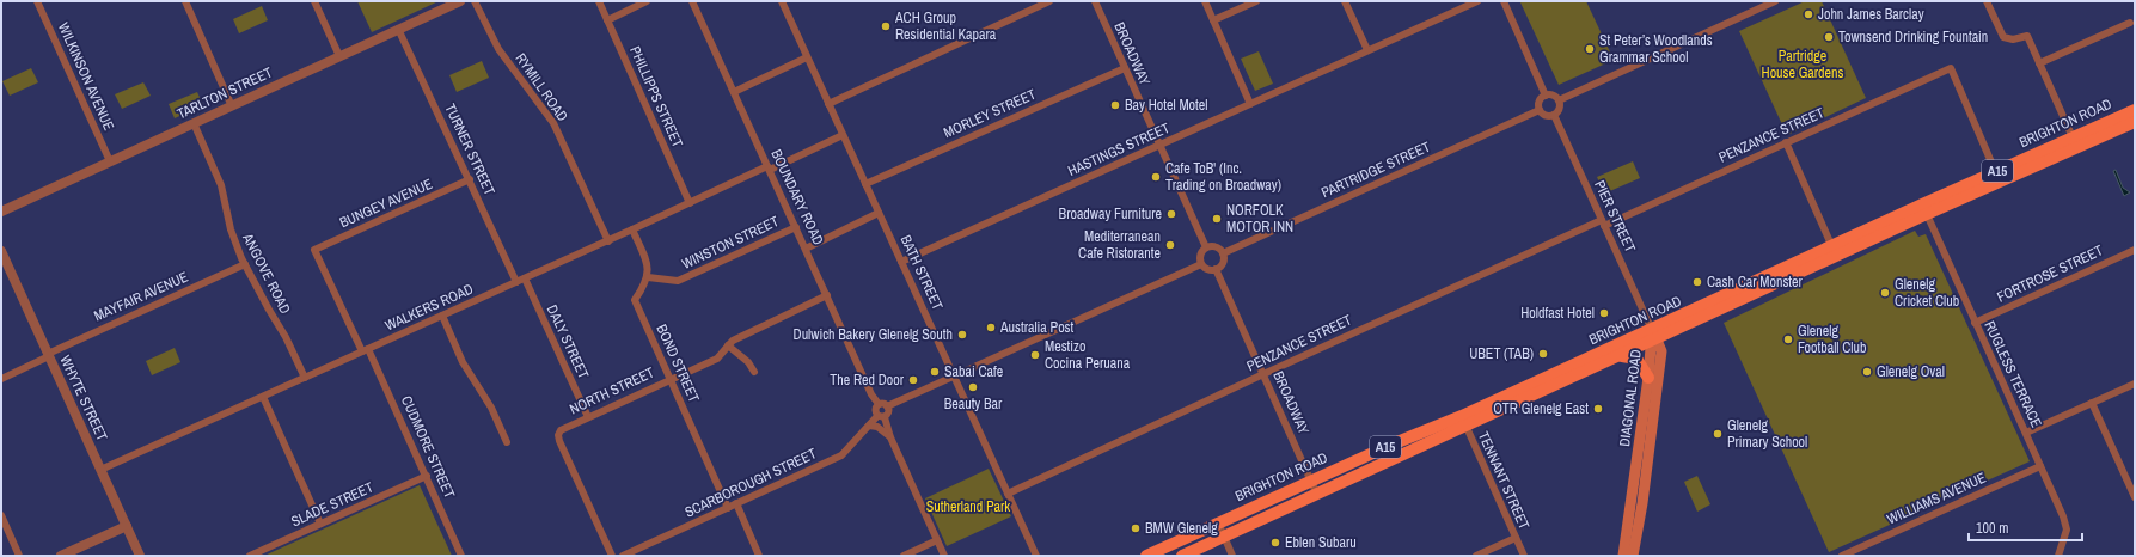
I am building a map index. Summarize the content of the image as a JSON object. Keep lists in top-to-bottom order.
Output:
{
  "streets": {
    "main road": ["BRIGHTON ROAD", "A15", "DIAGONAL ROAD"],
    "street": [
      "BROADWAY",
      "WILKINSON AVENUE",
      "RYMILL ROAD",
      "TARLTON STREET",
      "PHILLIPPS STREET",
      "MORLEY STREET",
      "PENZANCE STREET",
      "TURNER STREET",
      "HASTINGS STREET",
      "PARTRIDGE STREET",
      "BOUNDARY ROAD",
      "BUNGEY AVENUE",
      "PIER STREET",
      "WINSTON STREET",
      "BATH STREET",
      "ANGOVE ROAD",
      "FORTROSE STREET",
      "MAYFAIR AVENUE",
      "WALKERS ROAD",
      "DALY STREET",
      "BOND STREET",
      "RUGLESS TERRACE",
      "NORTH STREET",
      "WHYTE STREET",
      "CUDMORE STREET",
      "TENNANT STREET",
      "SCARBOROUGH STREET",
      "WILLIAMS AVENUE",
      "SLADE STREET"
    ]
  },
  "crossings": [
    ["BROADWAY", "MORLEY STREET"],
    ["BROADWAY", "BRIGHTON ROAD"],
    ["BROADWAY", "PENZANCE STREET"],
    ["BROADWAY", "HASTINGS STREET"],
    ["BROADWAY", "PARTRIDGE STREET"],
    ["WILKINSON AVENUE", "TARLTON STREET"],
    ["RYMILL ROAD", "WALKERS ROAD"],
    ["TARLTON STREET", "TURNER STREET"],
    ["TARLTON STREET", "ANGOVE ROAD"],
    ["PHILLIPPS STREET", "WALKERS ROAD"],
    ["MORLEY STREET", "BATH STREET"],
    ["BRIGHTON ROAD", "PENZANCE STREET"],
    ["BRIGHTON ROAD", "PIER STREET"],
    ["BRIGHTON ROAD", "RUGLESS TERRACE"],
    ["BRIGHTON ROAD", "DIAGONAL ROAD"],
    ["BRIGHTON ROAD", "TENNANT STREET"],
    ["PENZANCE STREET", "PIER STREET"],
    ["PENZANCE STREET", "BATH STREET"],
    ["TURNER STREET", "BUNGEY AVENUE"],
    ["TURNER STREET", "WALKERS ROAD"],
    ["HASTINGS STREET", "BATH STREET"],
    ["PARTRIDGE STREET", "PIER STREET"],
    ["BOUNDARY ROAD", "WINSTON STREET"],
    ["BOUNDARY ROAD", "WALKERS ROAD"],
    ["BOUNDARY ROAD", "NORTH STREET"],
    ["BUNGEY AVENUE", "CUDMORE STREET"],
    ["PIER STREET", "DIAGONAL ROAD"],
    ["WINSTON STREET", "BOND STREET"],
    ["BATH STREET", "WALKERS ROAD"],
    ["ANGOVE ROAD", "MAYFAIR AVENUE"],
    ["ANGOVE ROAD", "WALKERS ROAD"],
    ["FORTROSE STREET", "RUGLESS TERRACE"],
    ["MAYFAIR AVENUE", "WHYTE STREET"],
    ["WALKERS ROAD", "DALY STREET"],
    ["WALKERS ROAD", "WHYTE STREET"],
    ["WALKERS ROAD", "CUDMORE STREET"],
    ["DALY STREET", "NORTH STREET"],
    ["BOND STREET", "NORTH STREET"],
    ["BOND STREET", "SCARBOROUGH STREET"],
    ["RUGLESS TERRACE", "WILLIAMS AVENUE"],
    ["CUDMORE STREET", "SLADE STREET"]
  ],
  "parks": ["Partridge House Gardens", "Sutherland Park"],
  "places": [
    "John James Barclay",
    "ACH Group Residential Kapara",
    "Townsend Drinking Fountain",
    "St Peter’s Woodlands Grammar School",
    "Bay Hotel Motel",
    "Cafe ToB' (Inc. Trading on Broadway)",
    "Broadway Furniture",
    "NORFOLK MOTOR INN",
    "Mediterranean Cafe Ristorante",
    "Cash Car Monster",
    "Glenelg Cricket Club",
    "Holdfast Hotel",
    "Australia Post",
    "Dulwich Bakery Glenelg South",
    "Glenelg Football Club",
    "UBET (TAB)",
    "Mestizo Cocina Peruana",
    "Sabai Cafe",
    "Glenelg Oval",
    "The Red Door",
    "Beauty Bar",
    "OTR Glenelg East",
    "Glenelg Primary School",
    "BMW Glenelg",
    "Eblen Subaru"
  ],
  "scale_bar": "100 m"
}
